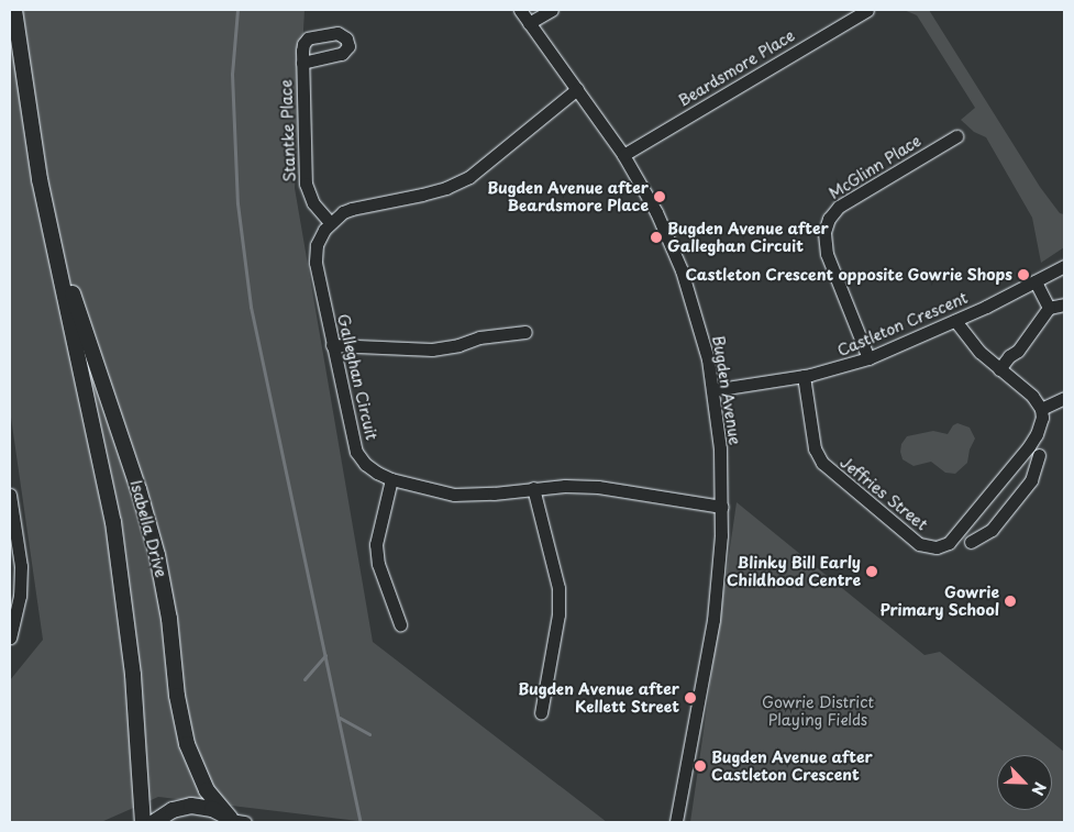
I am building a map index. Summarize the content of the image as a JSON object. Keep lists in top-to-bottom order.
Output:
{
  "streets": {
    "main road": ["Isabella Drive"],
    "street": [
      "Beardsmore Place",
      "Stantke Place",
      "McGlinn Place",
      "Castleton Crescent",
      "Galleghan Circuit",
      "Bugden Avenue",
      "Jeffries Street"
    ]
  },
  "crossings": [
    ["Beardsmore Place", "Bugden Avenue"],
    ["Stantke Place", "Galleghan Circuit"],
    ["McGlinn Place", "Castleton Crescent"],
    ["Castleton Crescent", "Bugden Avenue"],
    ["Castleton Crescent", "Jeffries Street"],
    ["Galleghan Circuit", "Bugden Avenue"]
  ],
  "parks": ["Gowrie District Playing Fields"],
  "places": [
    "Bugden Avenue after Beardsmore Place",
    "Bugden Avenue after Galleghan Circuit",
    "Castleton Crescent opposite Gowrie Shops",
    "Blinky Bill Early Childhood Centre",
    "Gowrie Primary School",
    "Bugden Avenue after Kellett Street",
    "Bugden Avenue after Castleton Crescent"
  ],
  "north": "bottom right"
}
